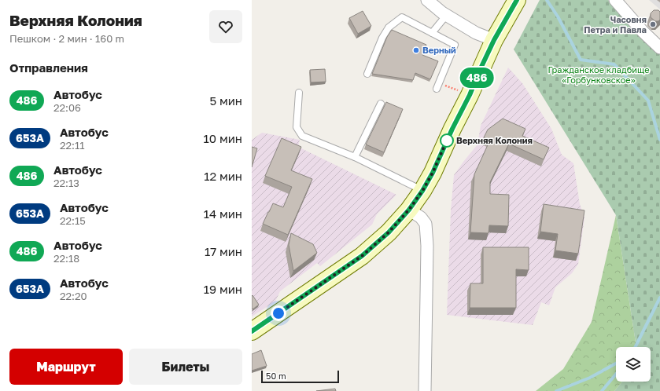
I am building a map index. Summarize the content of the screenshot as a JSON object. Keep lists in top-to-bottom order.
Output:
{
  "parks": ["Гражданское кладбище «Горбунковское»"],
  "places": ["Часовня Петра и Павла", "Верный", "Верхняя Колония"],
  "lines": ["bus line 486"],
  "scale_bar": "50 m",
  "page": {
    "heading": [
      ["Верхняя Колония", "Пешком · 2 мин · 160 m"],
      "Отправления"
    ],
    "on_map": "486",
    "list": [
      {
        "mark": "486",
        "name": "Автобус",
        "note": "22:06",
        "value": "5 мин"
      },
      {
        "mark": "653А",
        "name": "Автобус",
        "note": "22:11",
        "value": "10 мин"
      },
      {
        "mark": "486",
        "name": "Автобус",
        "note": "22:13",
        "value": "12 мин"
      },
      {
        "mark": "653А",
        "name": "Автобус",
        "note": "22:15",
        "value": "14 мин"
      },
      {
        "mark": "486",
        "name": "Автобус",
        "note": "22:18",
        "value": "17 мин"
      },
      {
        "mark": "653А",
        "name": "Автобус",
        "note": "22:20",
        "value": "19 мин"
      }
    ],
    "buttons": ["Маршрут", "Билеты"],
    "scale": "50 m"
  }
}
